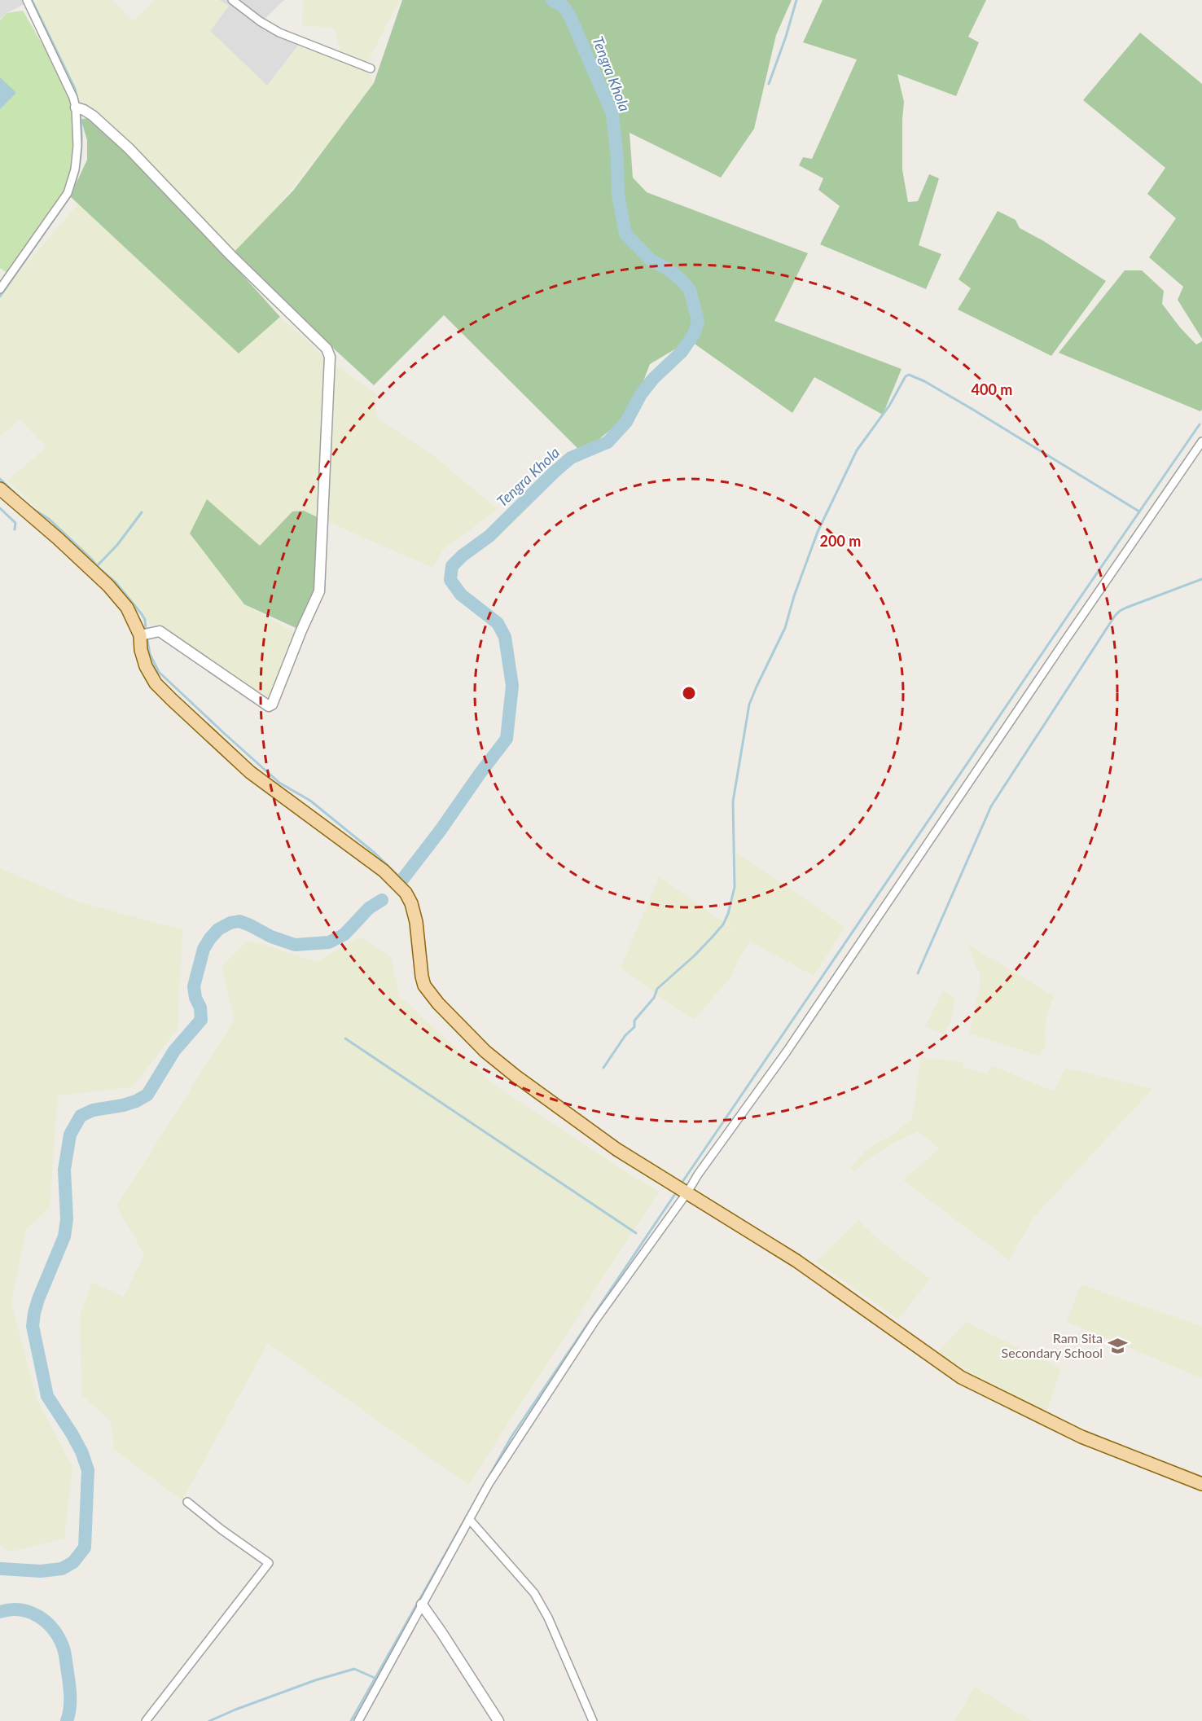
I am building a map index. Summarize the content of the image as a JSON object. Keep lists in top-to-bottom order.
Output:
{
  "water": ["Tengra Khola"],
  "places": {
    "school or university": ["Ram Sita Secondary School"]
  },
  "rings": ["400 m", "200 m"]
}
